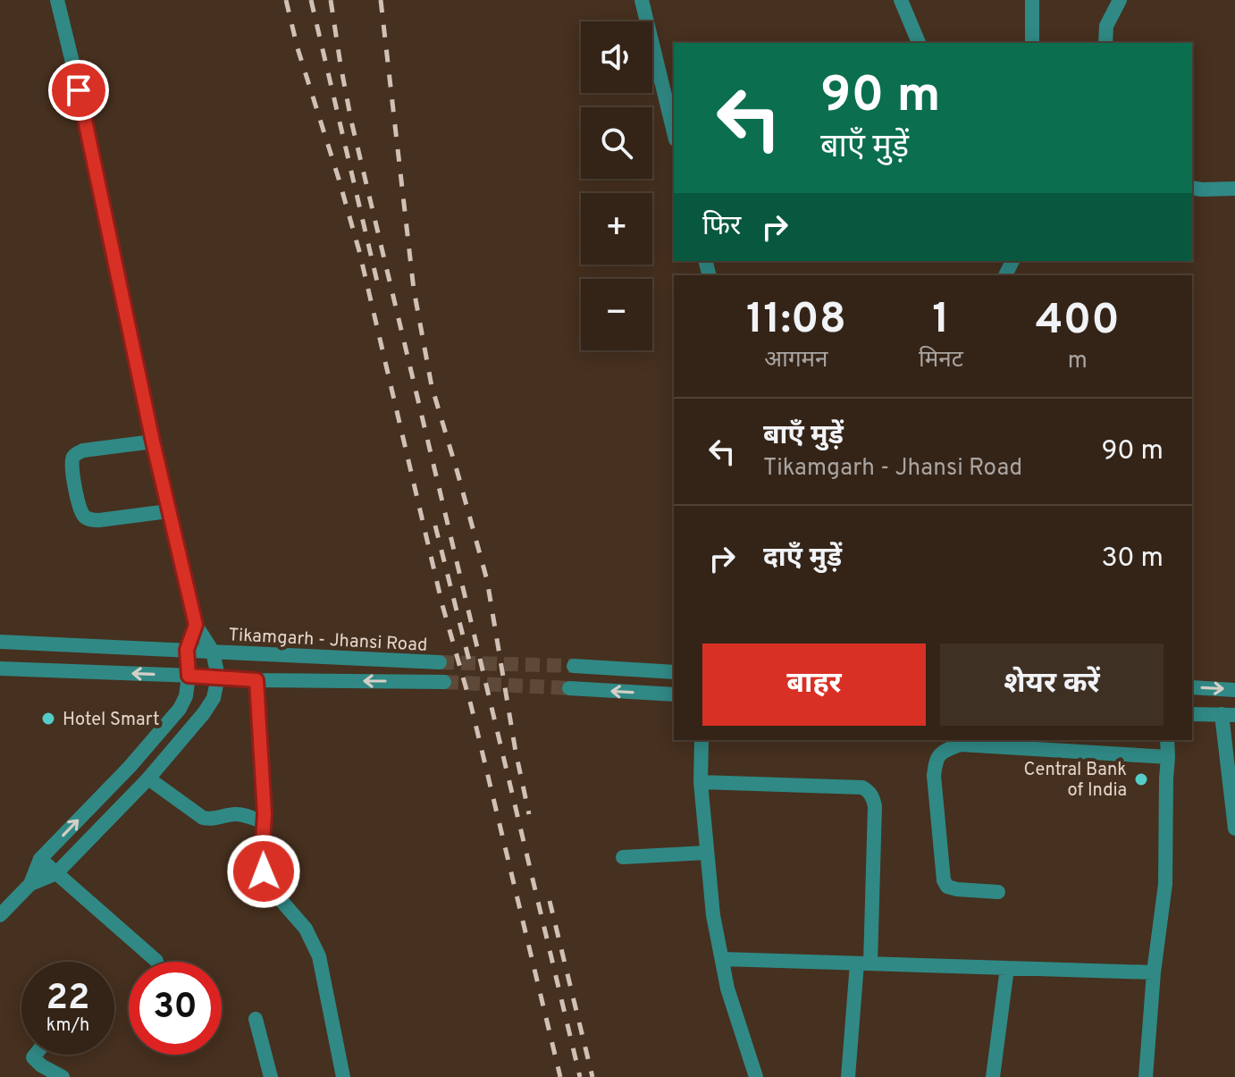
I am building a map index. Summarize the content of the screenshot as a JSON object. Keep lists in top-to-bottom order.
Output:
{
  "streets": {
    "street": ["Tikamgarh - Jhansi Road"]
  },
  "places": ["Hotel Smart", "Central Bank of India"],
  "page": {
    "map_buttons": ["+", "−"],
    "turn": ["90 m", "बाएँ मुड़ें"],
    "then": "फिर",
    "eta": [
      "11:08",
      "आगमन",
      "1",
      "मिनट",
      "400",
      "m"
    ],
    "list": [
      {
        "name": "बाएँ मुड़ें",
        "note": "Tikamgarh - Jhansi Road",
        "value": "90 m"
      },
      {
        "name": "दाएँ मुड़ें",
        "value": "30 m"
      }
    ],
    "buttons": ["बाहर", "शेयर करें"],
    "speed": "22 km/h",
    "limit": "30"
  }
}
